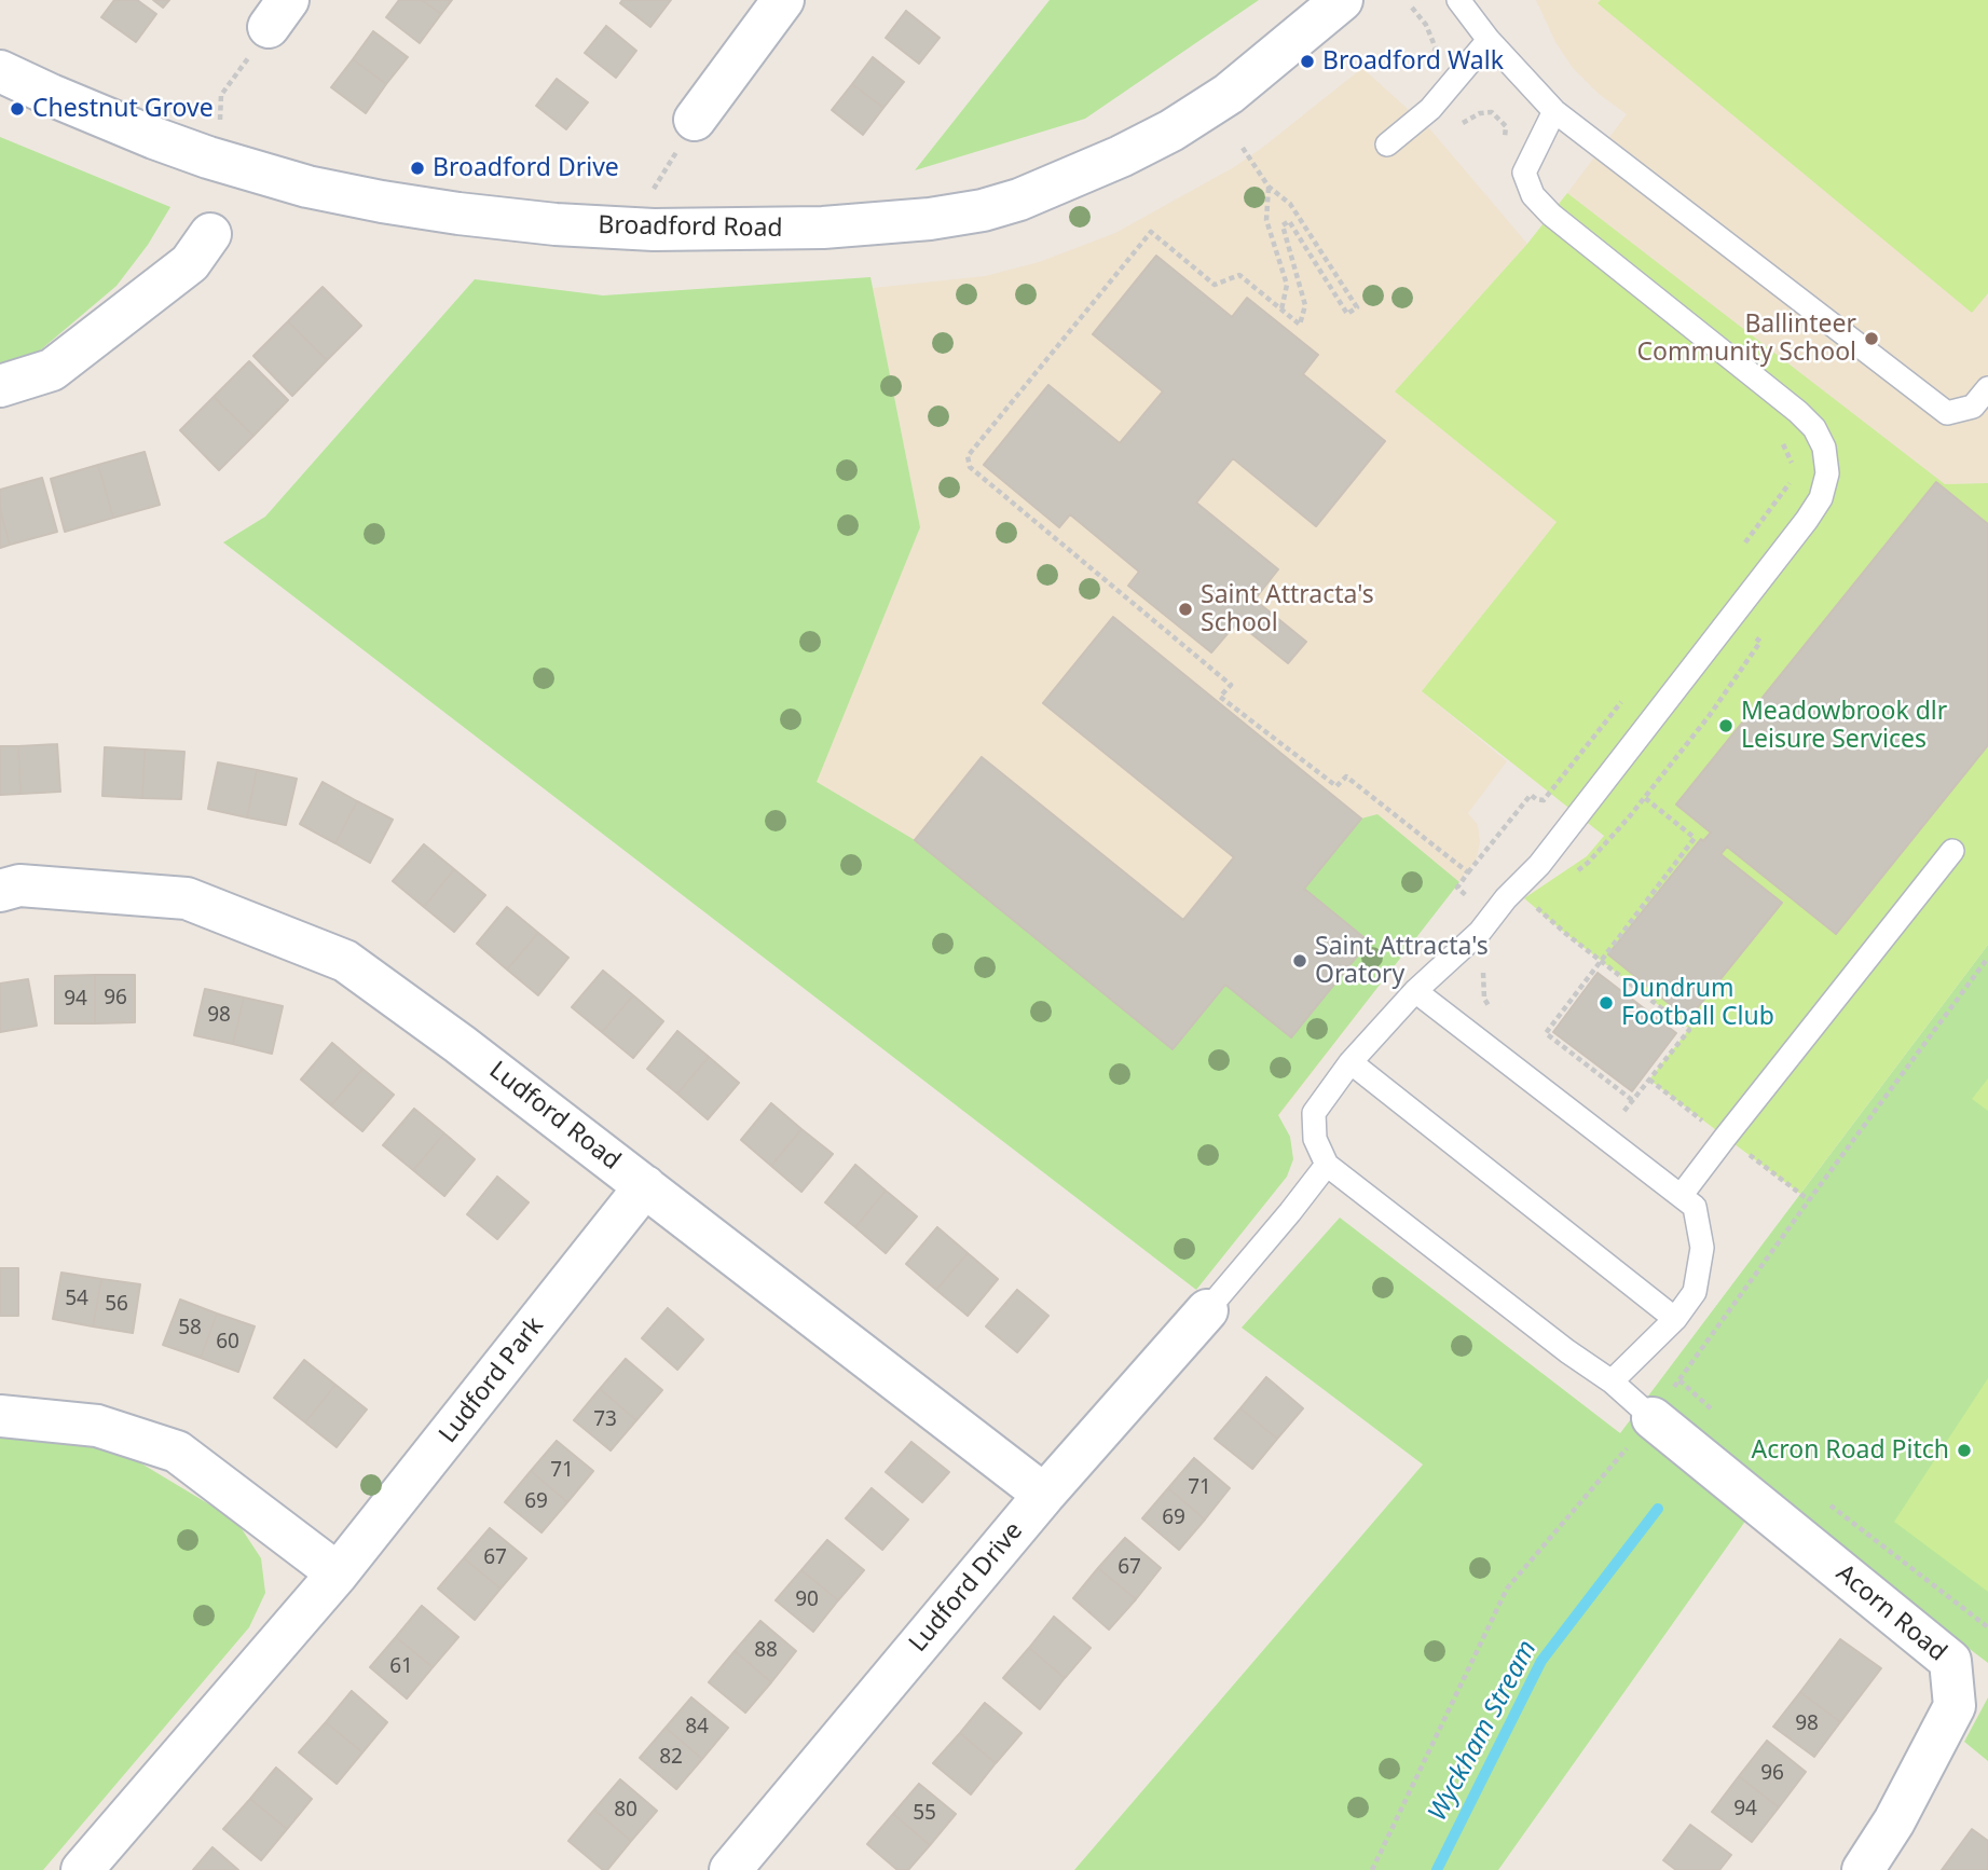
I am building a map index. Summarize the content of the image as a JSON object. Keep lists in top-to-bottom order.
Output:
{
  "streets": {
    "street": [
      "Broadford Road",
      "Ludford Road",
      "Ludford Park",
      "Ludford Drive",
      "Acorn Road"
    ]
  },
  "crossings": [
    ["Ludford Road", "Ludford Park"],
    ["Ludford Road", "Ludford Drive"]
  ],
  "water": ["Wyckham Stream"],
  "places": [
    "Broadford Walk",
    "Chestnut Grove",
    "Broadford Drive",
    "Ballinteer Community School",
    "Saint Attracta's School",
    "Meadowbrook dlr Leisure Services",
    "Saint Attracta's Oratory",
    "Dundrum Football Club",
    "Acron Road Pitch"
  ],
  "house_numbers": [
    "96",
    "94",
    "98",
    "54",
    "56",
    "58",
    "60",
    "73",
    "71",
    "71",
    "69",
    "69",
    "67",
    "67",
    "90",
    "88",
    "61",
    "98",
    "84",
    "82",
    "96",
    "94",
    "80",
    "55"
  ]
}
